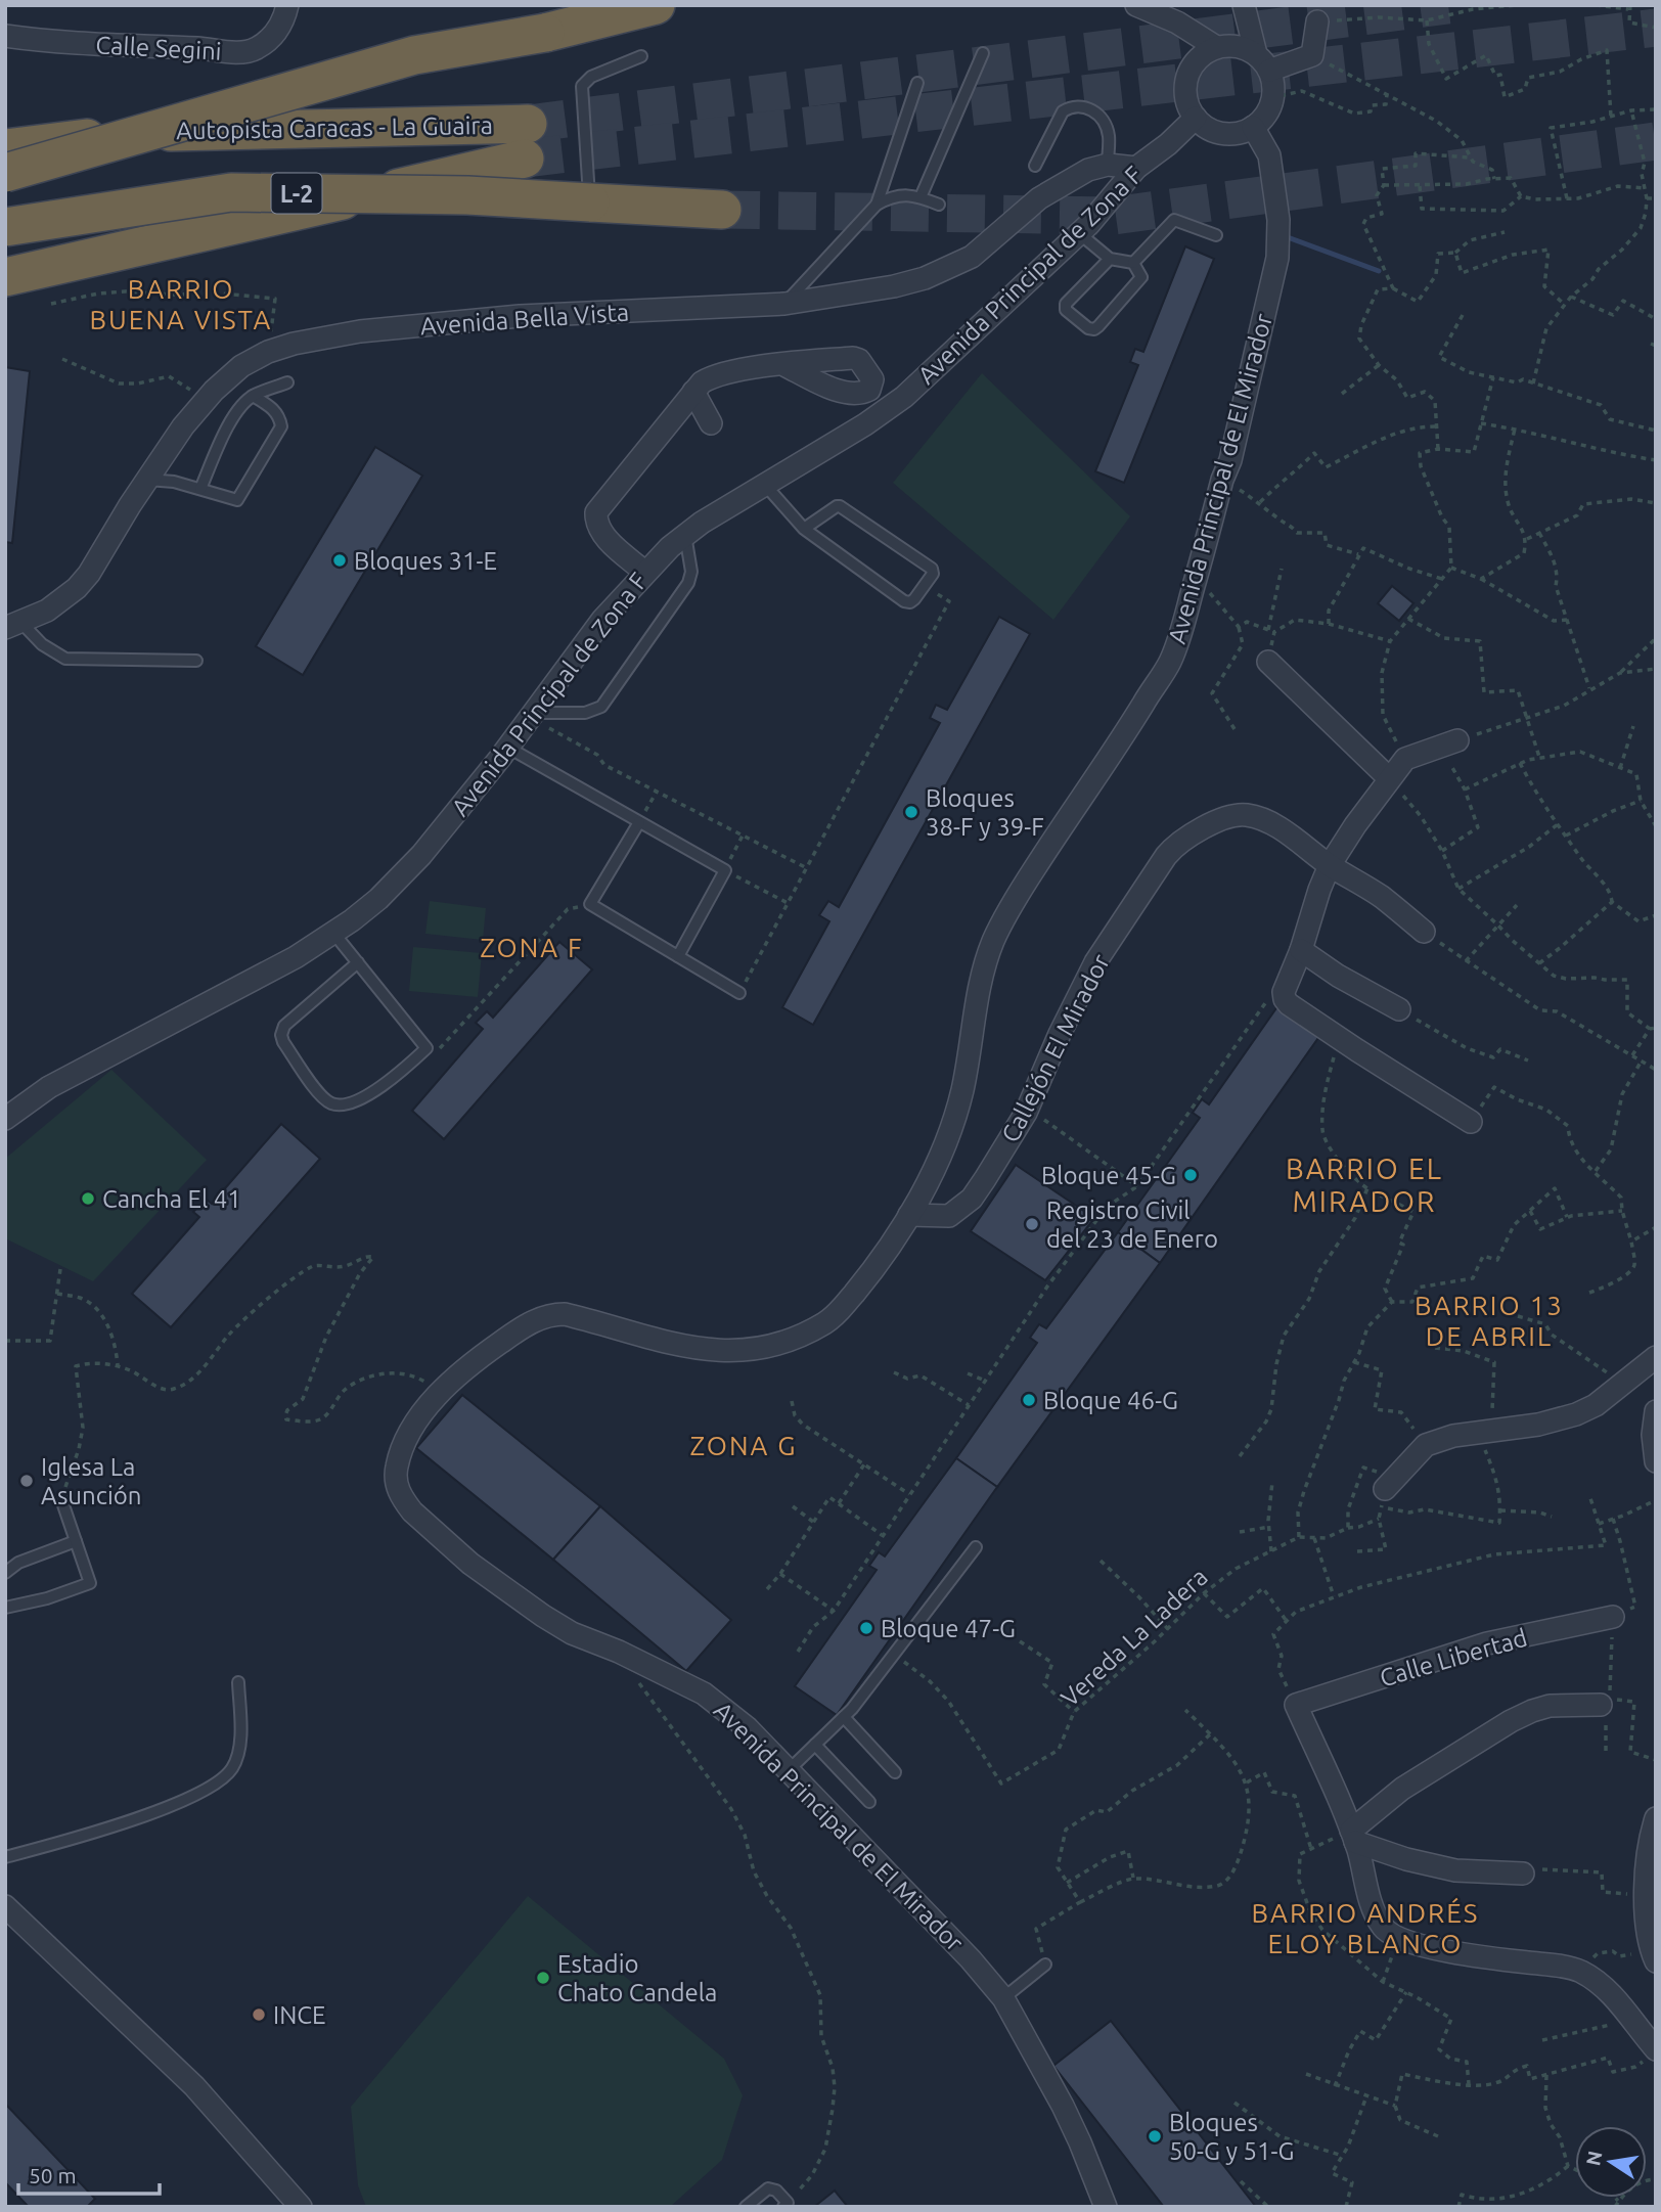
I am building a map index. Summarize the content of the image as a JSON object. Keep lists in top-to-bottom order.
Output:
{
  "streets": {
    "highway": ["Autopista Caracas - La Guaira", "L-2"],
    "street": [
      "Calle Segini",
      "Avenida Principal de Zona F",
      "Avenida Bella Vista",
      "Avenida Principal de El Mirador",
      "Callejón El Mirador",
      "Calle Libertad"
    ],
    "path": ["Vereda La Ladera"]
  },
  "crossings": [
    ["Avenida Principal de Zona F", "Avenida Bella Vista"],
    ["Avenida Principal de Zona F", "Avenida Principal de El Mirador"],
    ["Avenida Principal de El Mirador", "Callejón El Mirador"]
  ],
  "districts": [
    "BARRIO BUENA VISTA",
    "ZONA F",
    "BARRIO EL MIRADOR",
    "BARRIO 13 DE ABRIL",
    "ZONA G",
    "BARRIO ANDRÉS ELOY BLANCO"
  ],
  "places": [
    "Bloques 31-E",
    "Bloques 38-F y 39-F",
    "Bloque 45-G",
    "Cancha El 41",
    "Registro Civil del 23 de Enero",
    "Bloque 46-G",
    "Iglesa La Asunción",
    "Bloque 47-G",
    "Estadio Chato Candela",
    "INCE",
    "Bloques 50-G y 51-G"
  ],
  "scale_bar": "50 m",
  "north": "left"
}
